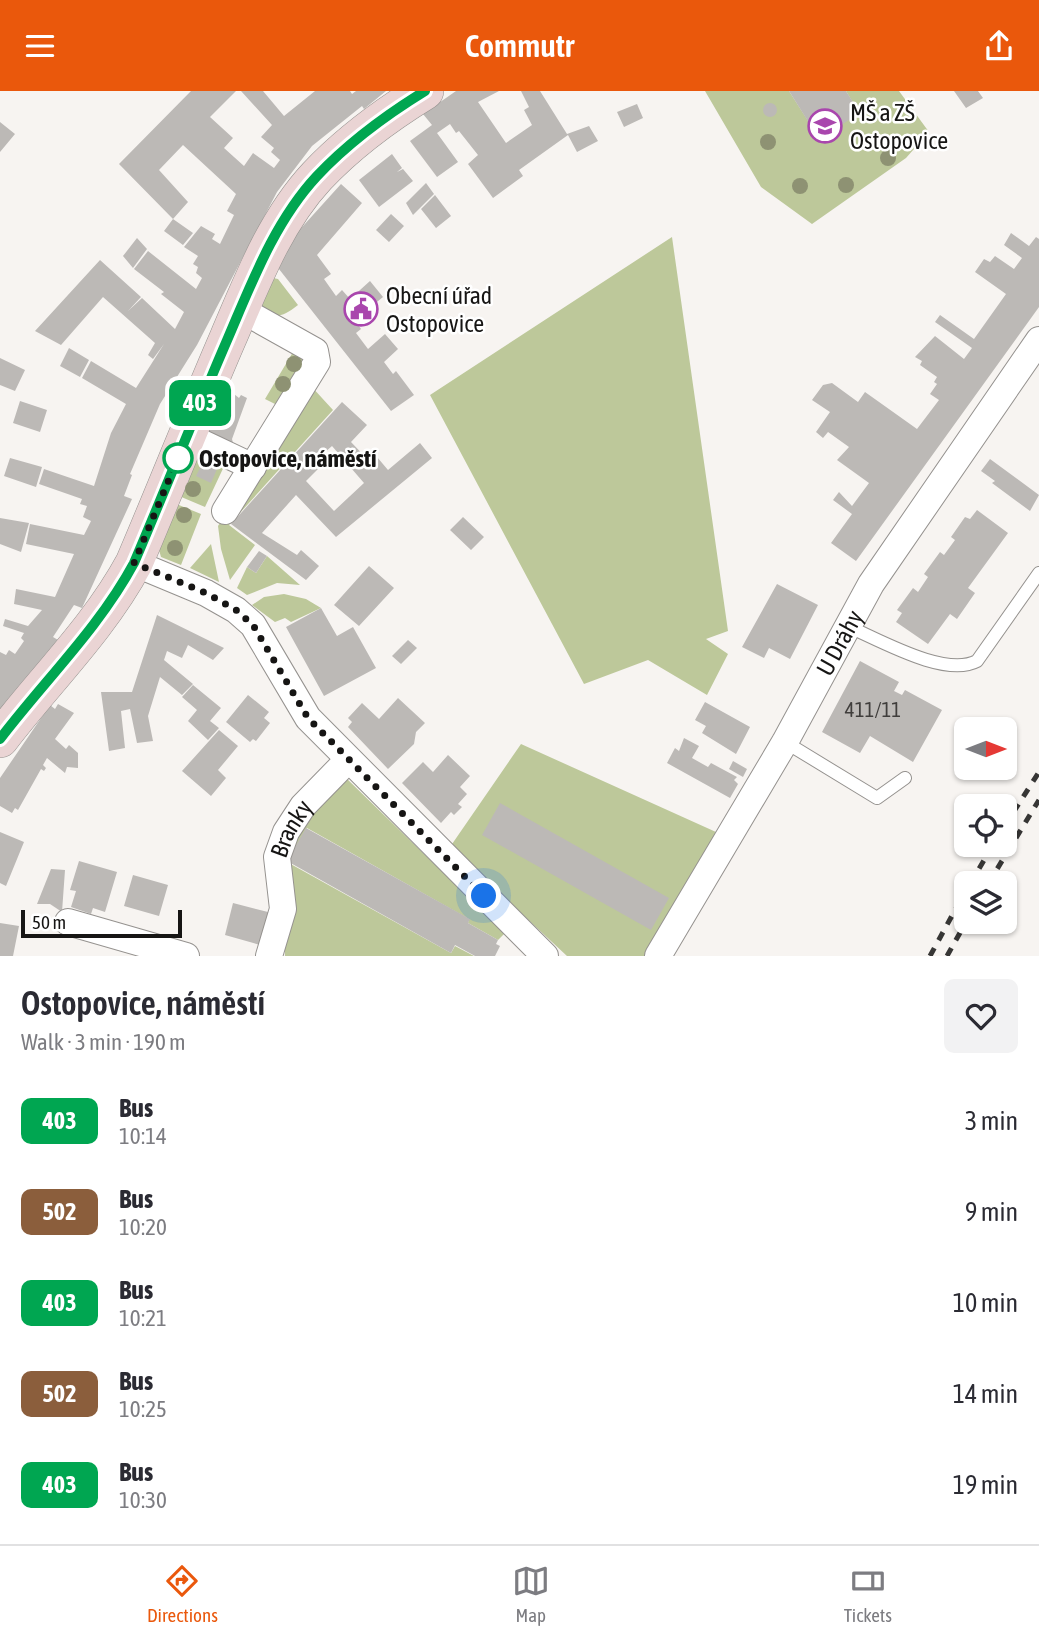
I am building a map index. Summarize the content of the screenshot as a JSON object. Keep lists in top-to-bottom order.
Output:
{
  "streets": {
    "street": ["U Dráhy", "Branky"]
  },
  "places": {
    "school or university": ["MŠ a ZŠ Ostopovice"],
    "public building": ["Obecní úřad Ostopovice"],
    "other": ["Ostopovice, náměstí"]
  },
  "lines": ["bus line 403"],
  "house_numbers": ["411/11"],
  "scale_bar": "50 m",
  "north": "right",
  "page": {
    "header": "Commutr",
    "on_map": "403",
    "scale": "50 m",
    "heading": ["Ostopovice, náměstí", "Walk · 3 min · 190 m"],
    "list": [
      {
        "mark": "403",
        "name": "Bus",
        "note": "10:14",
        "value": "3 min"
      },
      {
        "mark": "502",
        "name": "Bus",
        "note": "10:20",
        "value": "9 min"
      },
      {
        "mark": "403",
        "name": "Bus",
        "note": "10:21",
        "value": "10 min"
      },
      {
        "mark": "502",
        "name": "Bus",
        "note": "10:25",
        "value": "14 min"
      },
      {
        "mark": "403",
        "name": "Bus",
        "note": "10:30",
        "value": "19 min"
      }
    ],
    "tabs": ["Directions", "Map", "Tickets"]
  }
}
